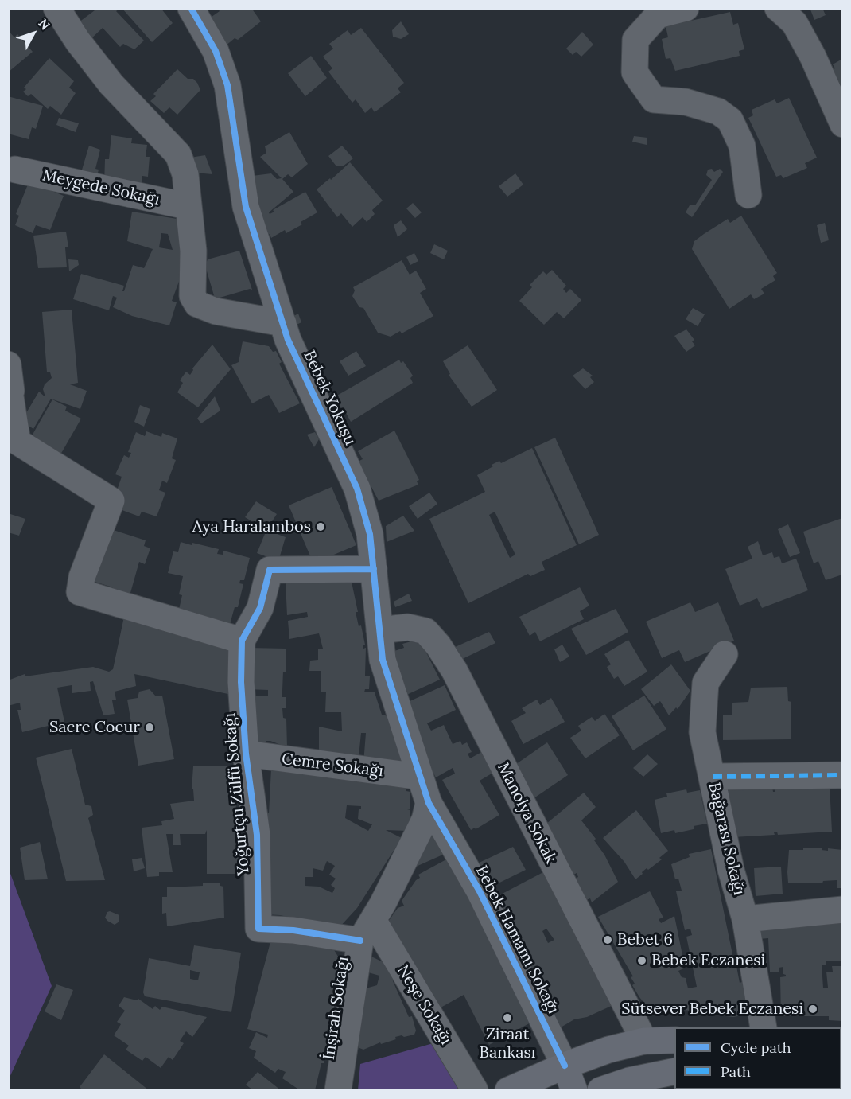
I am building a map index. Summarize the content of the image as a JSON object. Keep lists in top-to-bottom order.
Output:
{
  "streets": {
    "street": [
      "Meygede Sokağı",
      "Bebek Yokuşu",
      "Cemre Sokağı",
      "Yoğurtçu Zülfü Sokağı",
      "Manolya Sokak",
      "Bağarası Sokağı",
      "Bebek Hamamı Sokağı",
      "Neşe Sokağı",
      "İnşirah Sokağı"
    ]
  },
  "crossings": [
    ["Bebek Yokuşu", "Cemre Sokağı"],
    ["Bebek Yokuşu", "Manolya Sokak"],
    ["Bebek Yokuşu", "Bebek Hamamı Sokağı"],
    ["Bebek Yokuşu", "İnşirah Sokağı"],
    ["Cemre Sokağı", "Yoğurtçu Zülfü Sokağı"],
    ["Yoğurtçu Zülfü Sokağı", "Neşe Sokağı"],
    ["Yoğurtçu Zülfü Sokağı", "İnşirah Sokağı"],
    ["Bebek Hamamı Sokağı", "İnşirah Sokağı"],
    ["Neşe Sokağı", "İnşirah Sokağı"]
  ],
  "places": [
    "Aya Haralambos",
    "Sacre Coeur",
    "Bebet 6",
    "Bebek Eczanesi",
    "Sütsever Bebek Eczanesi",
    "Ziraat Bankası"
  ],
  "legend": ["Cycle path", "Path"],
  "north": "top right"
}
